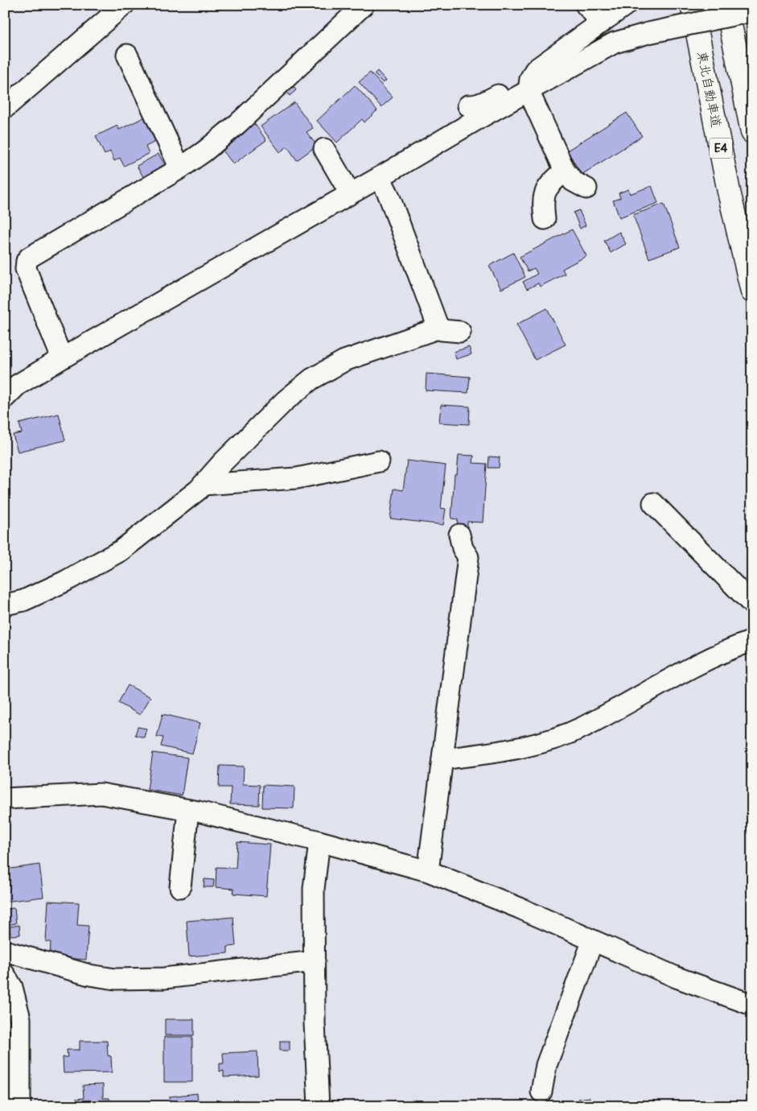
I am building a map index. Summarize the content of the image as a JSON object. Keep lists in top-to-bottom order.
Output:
{
  "streets": {
    "highway": ["東北自動車道", "E4"]
  }
}
